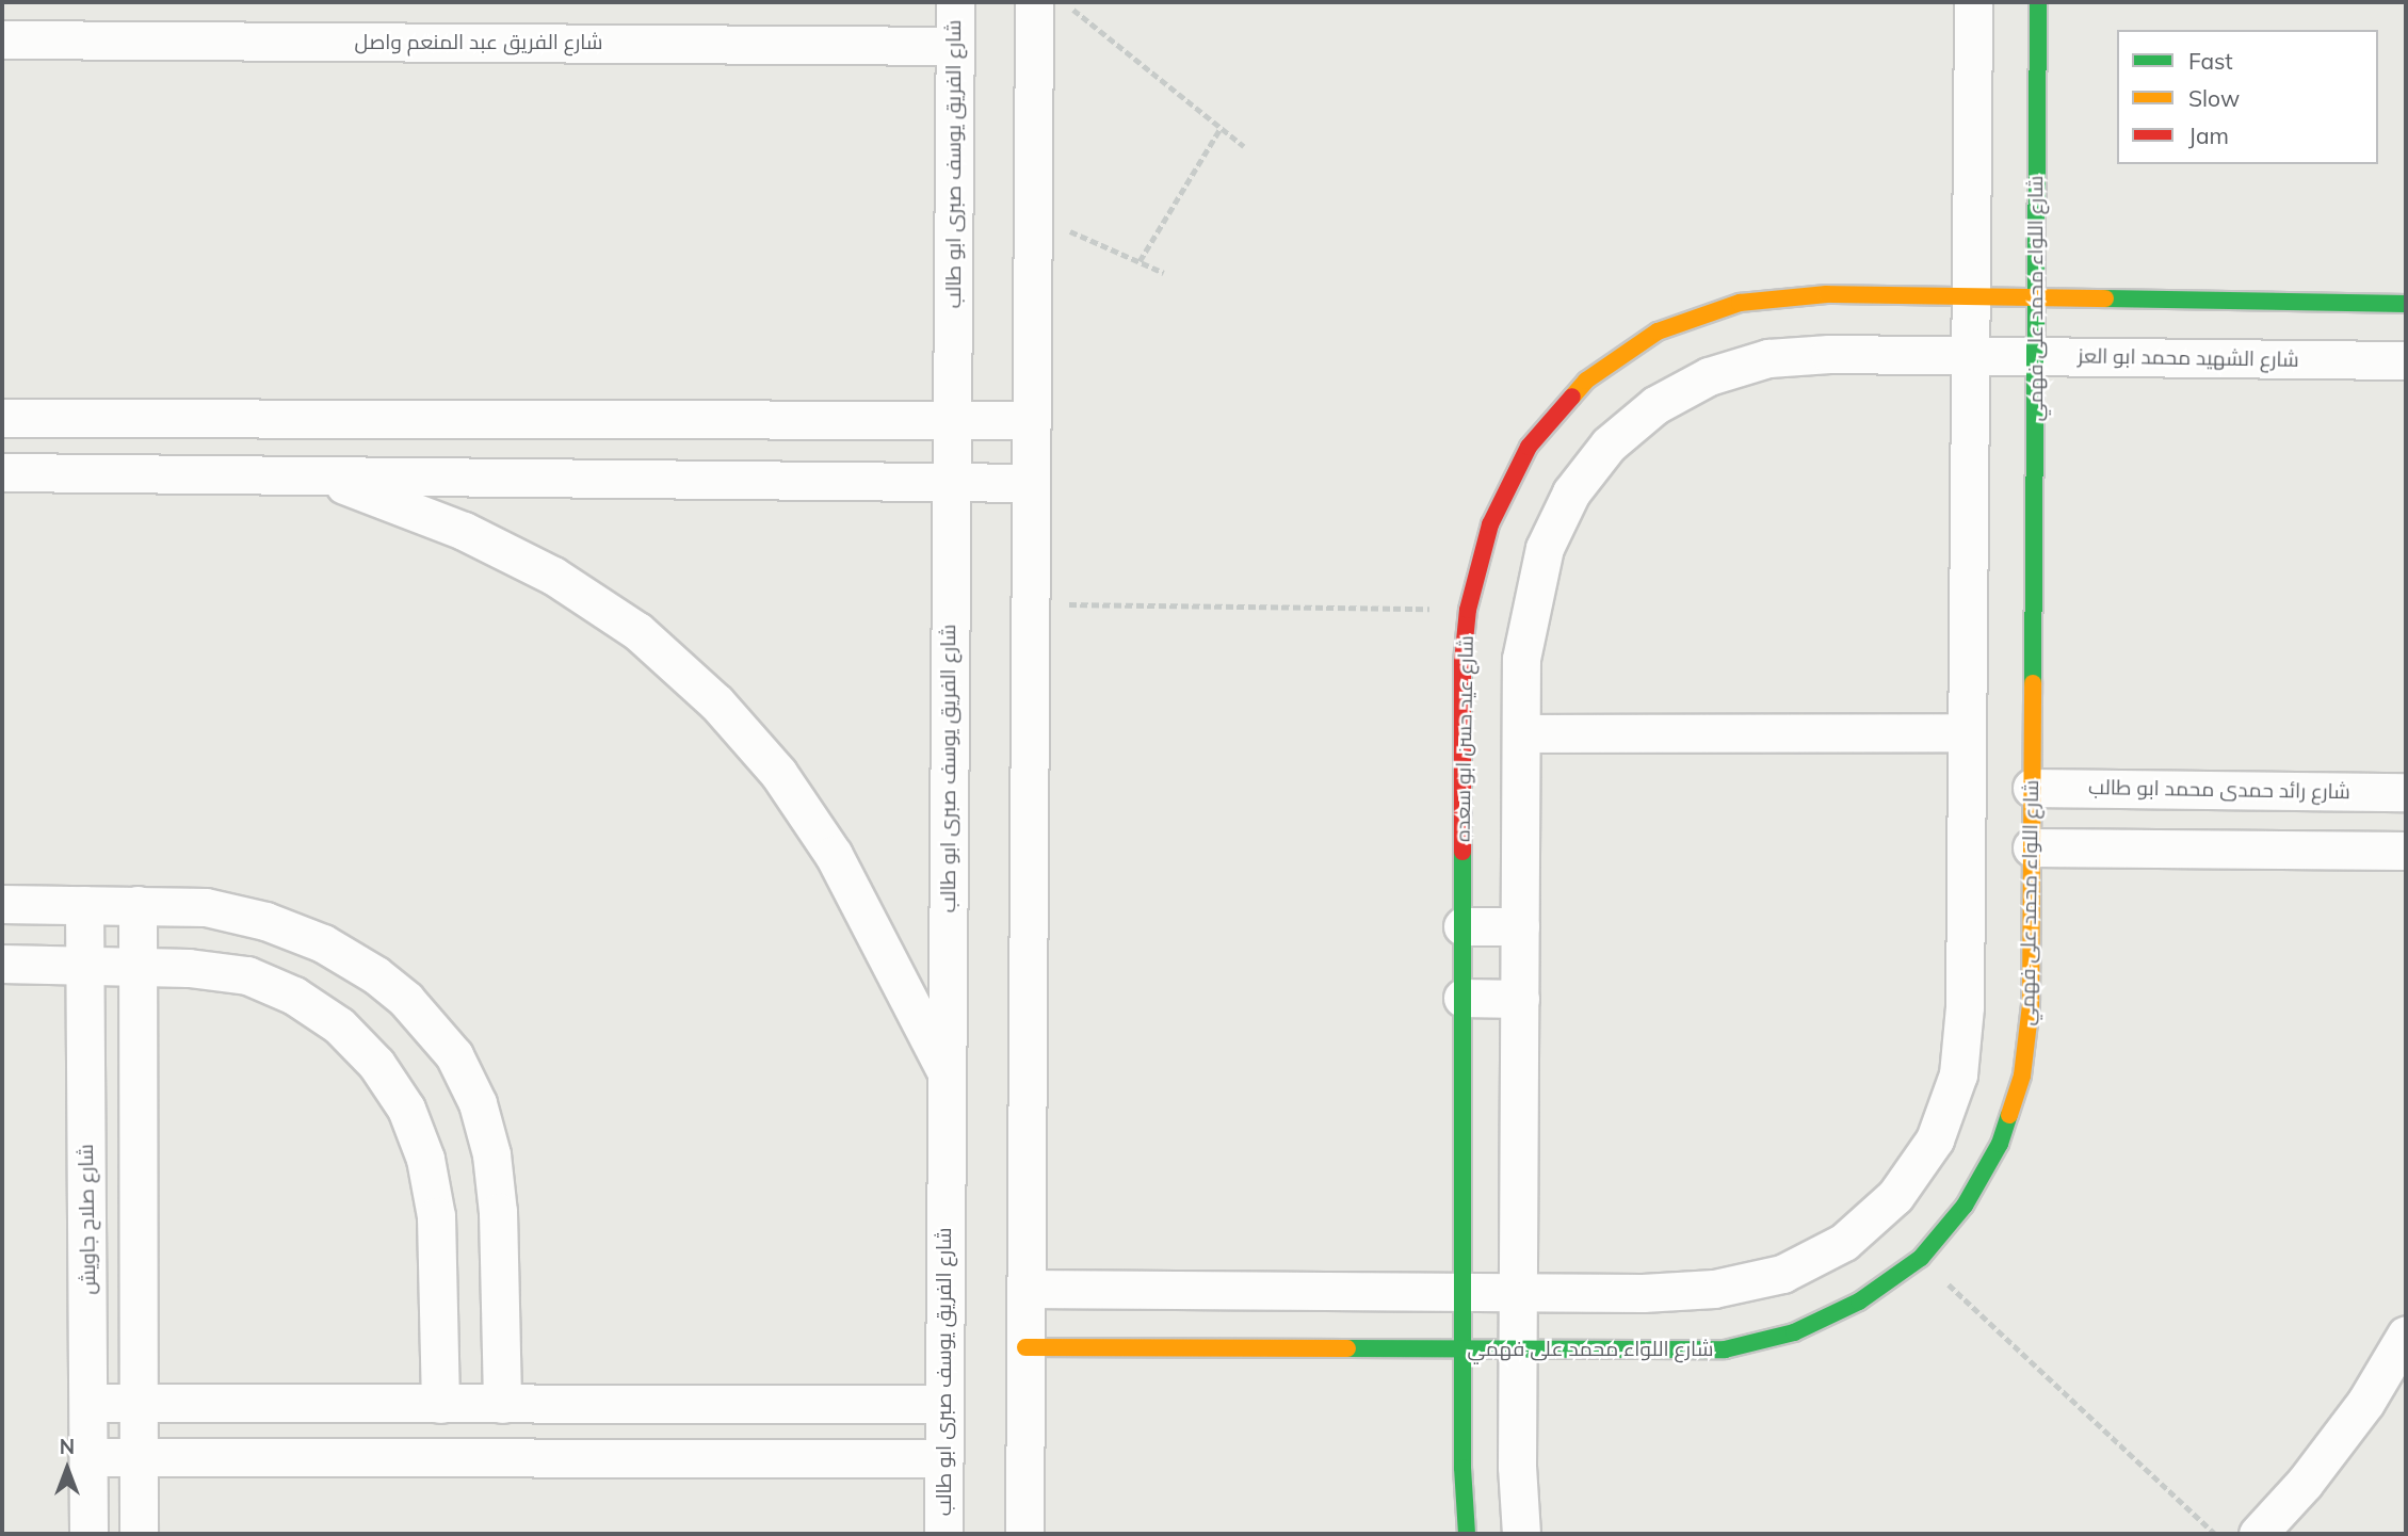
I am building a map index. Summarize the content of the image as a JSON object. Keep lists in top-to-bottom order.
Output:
{
  "streets": {
    "street": [
      "شارع الفريق عبد المنعم واصل",
      "شارع الفريق يوسف صبرى ابو طالب",
      "شارع اللواء محمد على فهمي",
      "شارع الشهيد محمد ابو العز",
      "شارع عيد حسن ابو سعده",
      "شارع رائد حمدى محمد ابو طالب",
      "شارع صلاح جاويش"
    ]
  },
  "crossings": [
    ["شارع الفريق عبد المنعم واصل", "شارع الفريق يوسف صبرى ابو طالب"],
    ["شارع اللواء محمد على فهمي", "شارع الشهيد محمد ابو العز"],
    ["شارع اللواء محمد على فهمي", "شارع عيد حسن ابو سعده"],
    ["شارع اللواء محمد على فهمي", "شارع رائد حمدى محمد ابو طالب"]
  ],
  "legend": ["Fast", "Slow", "Jam"],
  "north": "top"
}
